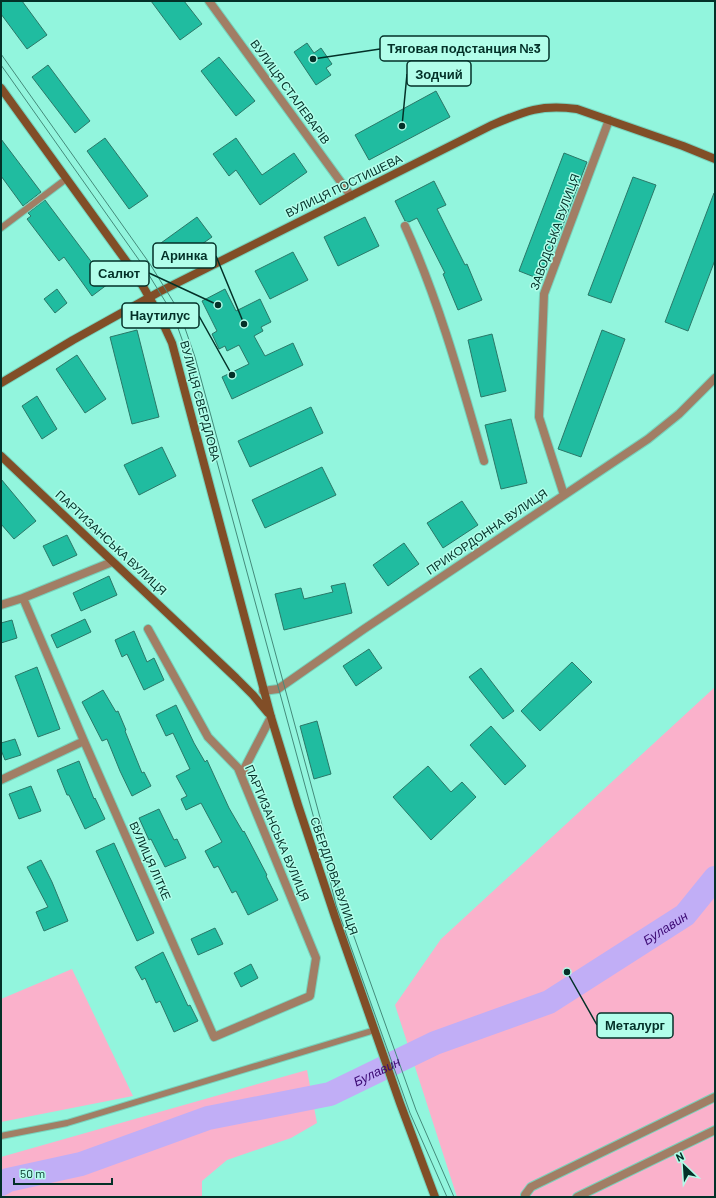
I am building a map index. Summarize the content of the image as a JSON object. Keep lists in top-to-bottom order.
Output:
{
  "streets": {
    "street": [
      "ВУЛИЦЯ СТАЛЕВАРІВ",
      "ВУЛИЦЯ ПОСТИШЕВА",
      "ЗАВОДСЬКА ВУЛИЦЯ",
      "ВУЛИЦЯ СВЕРДЛОВА",
      "ПРИКОРДОННА ВУЛИЦЯ",
      "ПАРТИЗАНСЬКА ВУЛИЦЯ",
      "ВУЛИЦЯ ЛІТКЕ",
      "СВЕРДЛОВА ВУЛИЦЯ"
    ]
  },
  "crossings": [
    ["ВУЛИЦЯ СТАЛЕВАРІВ", "ВУЛИЦЯ ПОСТИШЕВА"],
    ["ВУЛИЦЯ ПОСТИШЕВА", "ЗАВОДСЬКА ВУЛИЦЯ"],
    ["ВУЛИЦЯ ПОСТИШЕВА", "ВУЛИЦЯ СВЕРДЛОВА"],
    ["ЗАВОДСЬКА ВУЛИЦЯ", "ПРИКОРДОННА ВУЛИЦЯ"],
    ["ВУЛИЦЯ СВЕРДЛОВА", "ПРИКОРДОННА ВУЛИЦЯ"],
    ["ВУЛИЦЯ СВЕРДЛОВА", "ПАРТИЗАНСЬКА ВУЛИЦЯ"],
    ["ВУЛИЦЯ СВЕРДЛОВА", "СВЕРДЛОВА ВУЛИЦЯ"],
    ["ПАРТИЗАНСЬКА ВУЛИЦЯ", "ВУЛИЦЯ ЛІТКЕ"],
    ["ПАРТИЗАНСЬКА ВУЛИЦЯ", "СВЕРДЛОВА ВУЛИЦЯ"]
  ],
  "water": ["Булавин"],
  "places": [
    "Тяговая подстанция №3",
    "Зодчий",
    "Салют",
    "Аринка",
    "Наутилус",
    "Металург"
  ],
  "scale_bar": "50 m",
  "north": "top left"
}
